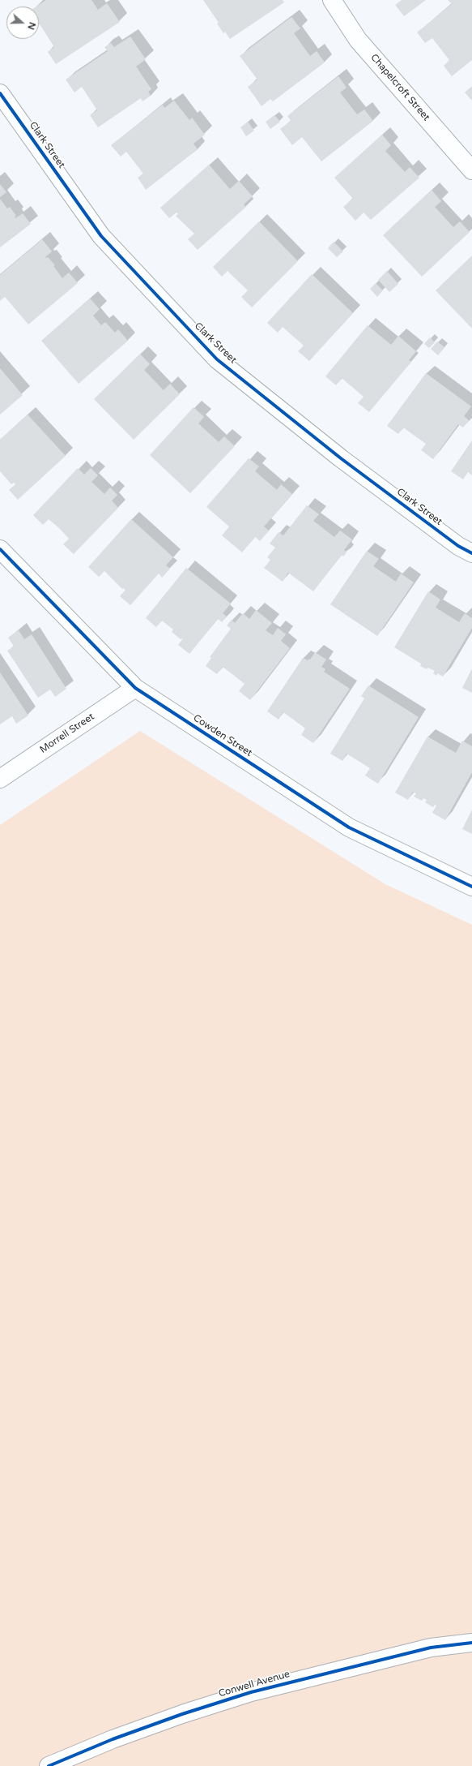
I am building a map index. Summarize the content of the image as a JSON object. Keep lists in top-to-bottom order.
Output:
{
  "streets": {
    "street": [
      "Chapelcroft Street",
      "Clark Street",
      "Morrell Street",
      "Cowden Street",
      "Conwell Avenue"
    ]
  },
  "crossings": [
    ["Morrell Street", "Cowden Street"]
  ],
  "north": "right"
}
